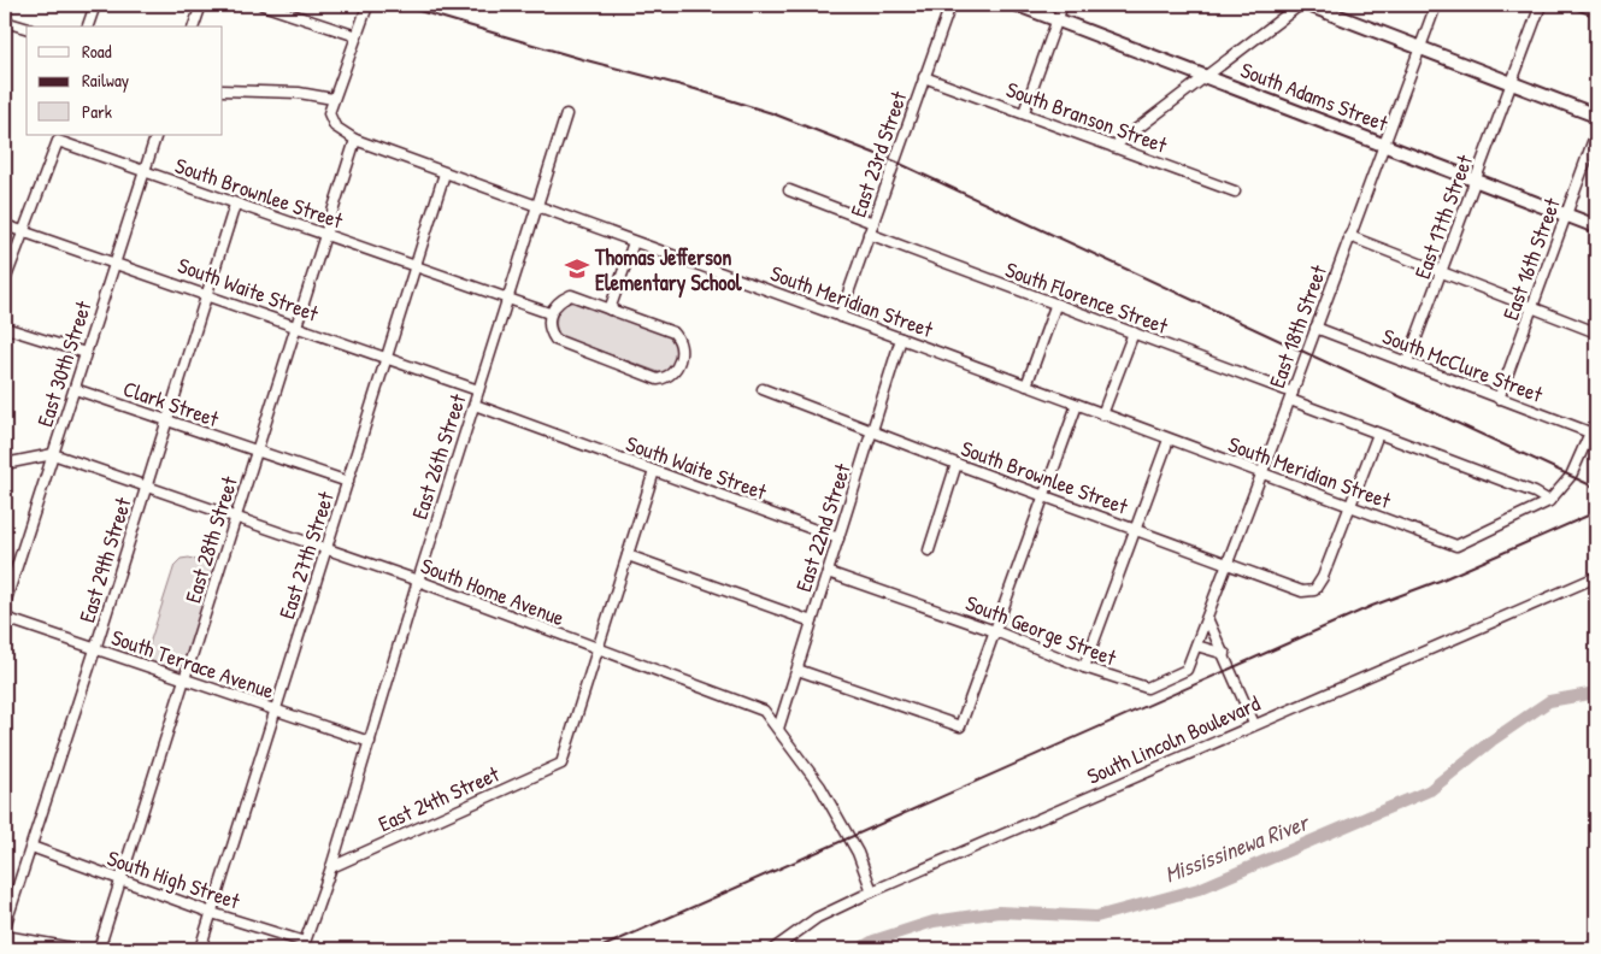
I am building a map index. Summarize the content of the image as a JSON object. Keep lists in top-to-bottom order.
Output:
{
  "streets": {
    "main road": ["South Adams Street"],
    "street": [
      "South Branson Street",
      "East 23rd Street",
      "South Brownlee Street",
      "East 17th Street",
      "East 16th Street",
      "South Waite Street",
      "South Florence Street",
      "South Meridian Street",
      "East 18th Street",
      "East 30th Street",
      "South McClure Street",
      "Clark Street",
      "East 26th Street",
      "East 22nd Street",
      "East 28th Street",
      "East 27th Street",
      "East 29th Street",
      "South Home Avenue",
      "South George Street",
      "South Terrace Avenue",
      "South Lincoln Boulevard",
      "East 24th Street",
      "South High Street"
    ]
  },
  "crossings": [
    ["South Adams Street", "East 17th Street"],
    ["South Adams Street", "East 16th Street"],
    ["South Adams Street", "East 18th Street"],
    ["South Branson Street", "East 23rd Street"],
    ["East 23rd Street", "South Florence Street"],
    ["East 23rd Street", "South Meridian Street"],
    ["South Brownlee Street", "South Waite Street"],
    ["South Brownlee Street", "South Meridian Street"],
    ["South Brownlee Street", "East 18th Street"],
    ["South Brownlee Street", "East 30th Street"],
    ["South Brownlee Street", "East 26th Street"],
    ["South Brownlee Street", "East 22nd Street"],
    ["South Brownlee Street", "East 28th Street"],
    ["South Brownlee Street", "East 27th Street"],
    ["South Brownlee Street", "East 29th Street"],
    ["East 17th Street", "South McClure Street"],
    ["East 16th Street", "South McClure Street"],
    ["South Waite Street", "East 30th Street"],
    ["South Waite Street", "East 26th Street"],
    ["South Waite Street", "East 22nd Street"],
    ["South Waite Street", "East 28th Street"],
    ["South Waite Street", "East 27th Street"],
    ["South Waite Street", "East 29th Street"],
    ["South Florence Street", "South Meridian Street"],
    ["South Florence Street", "East 18th Street"],
    ["South Meridian Street", "East 18th Street"],
    ["South Meridian Street", "East 26th Street"],
    ["South Meridian Street", "East 22nd Street"],
    ["South Meridian Street", "East 28th Street"],
    ["South Meridian Street", "East 27th Street"],
    ["East 18th Street", "South McClure Street"],
    ["East 18th Street", "South George Street"],
    ["East 30th Street", "Clark Street"],
    ["East 30th Street", "South Home Avenue"],
    ["Clark Street", "East 28th Street"],
    ["Clark Street", "East 27th Street"],
    ["Clark Street", "East 29th Street"],
    ["East 26th Street", "South Home Avenue"],
    ["East 26th Street", "South Terrace Avenue"],
    ["East 26th Street", "East 24th Street"],
    ["East 26th Street", "South High Street"],
    ["East 22nd Street", "South Home Avenue"],
    ["East 22nd Street", "South George Street"],
    ["East 28th Street", "South Home Avenue"],
    ["East 28th Street", "South Terrace Avenue"],
    ["East 28th Street", "South High Street"],
    ["East 27th Street", "South Home Avenue"],
    ["East 27th Street", "South Terrace Avenue"],
    ["East 27th Street", "South High Street"],
    ["East 29th Street", "South Home Avenue"],
    ["East 29th Street", "South Terrace Avenue"],
    ["East 29th Street", "South High Street"],
    ["South Home Avenue", "South Lincoln Boulevard"],
    ["South Home Avenue", "East 24th Street"]
  ],
  "water": ["Mississinewa River"],
  "places": {
    "school or university": ["Thomas Jefferson Elementary School"]
  },
  "legend": ["Road", "Railway", "Park"]
}
